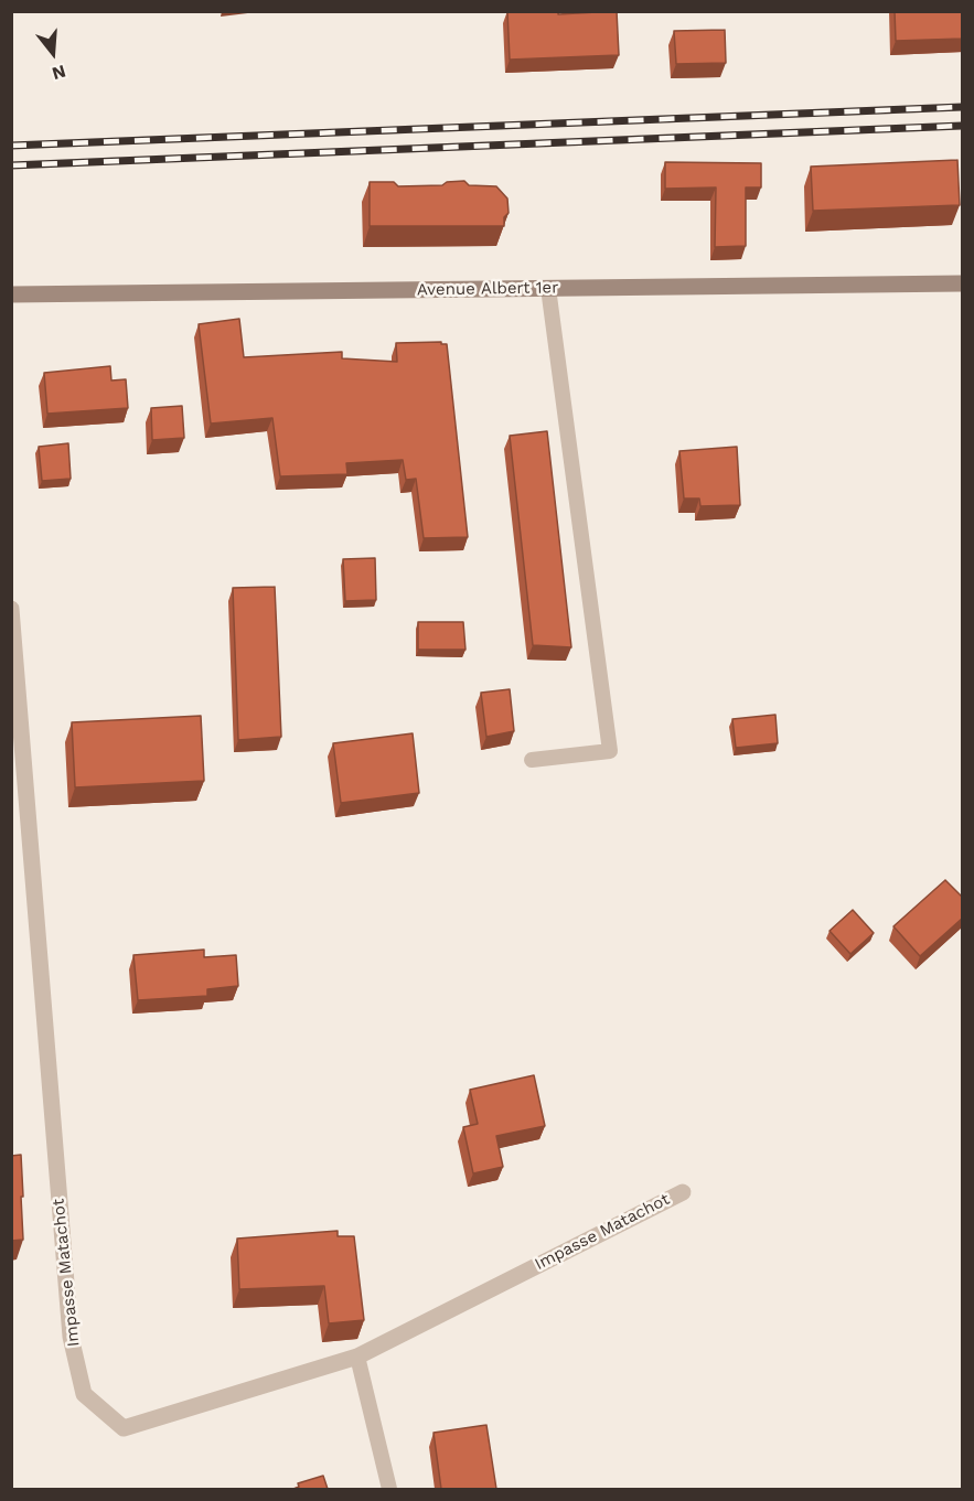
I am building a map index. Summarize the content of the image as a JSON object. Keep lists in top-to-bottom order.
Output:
{
  "streets": {
    "main road": ["Avenue Albert 1er"],
    "street": ["Impasse Matachot"]
  },
  "north": "bottom"
}
